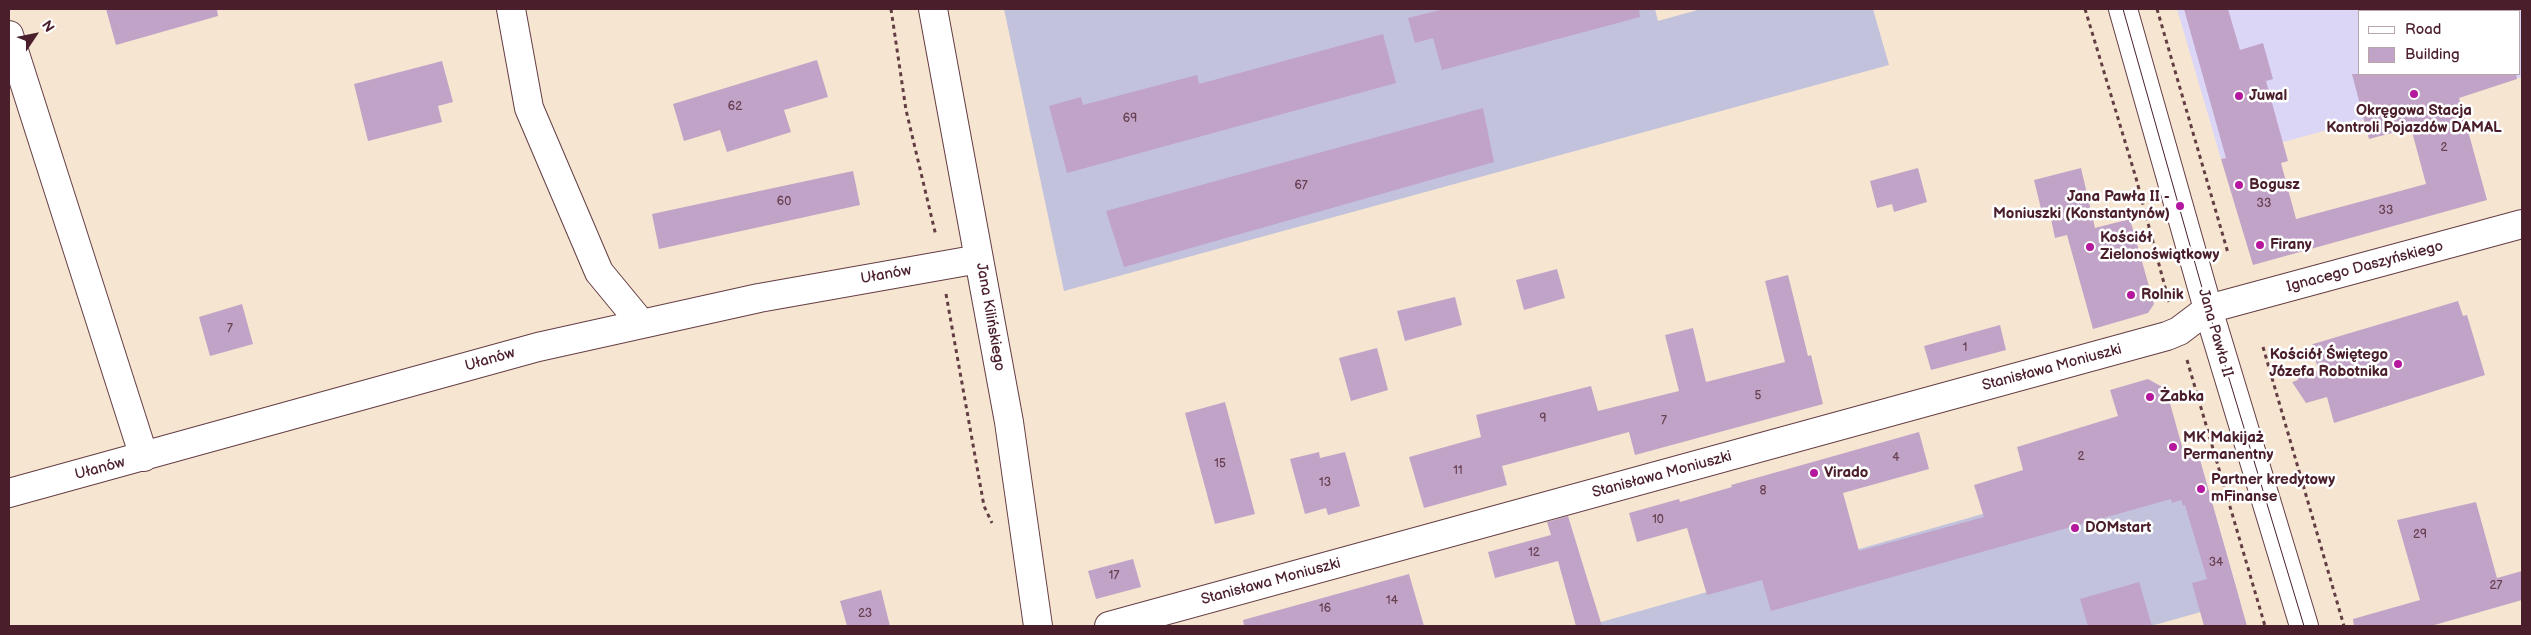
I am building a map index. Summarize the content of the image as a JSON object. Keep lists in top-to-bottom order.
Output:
{
  "streets": {
    "street": [
      "Ignacego Daszyńskiego",
      "Ułanów",
      "Jana Kilińskiego",
      "Jana Pawła II",
      "Stanisława Moniuszki"
    ]
  },
  "crossings": [
    ["Ignacego Daszyńskiego", "Jana Pawła II"],
    ["Ignacego Daszyńskiego", "Stanisława Moniuszki"],
    ["Ułanów", "Jana Kilińskiego"],
    ["Jana Pawła II", "Stanisława Moniuszki"]
  ],
  "places": [
    "Okręgowa Stacja Kontroli Pojazdów DAMAL",
    "Juwal",
    "Bogusz",
    "Jana Pawła II - Moniuszki (Konstantynów)",
    "Firany",
    "Kościół Zielonoświątkowy",
    "Rolnik",
    "Kościół Świętego Józefa Robotnika",
    "Żabka",
    "MK Makijaż Permanentny",
    "Virado",
    "Partner kredytowy mFinanse",
    "DOMstart"
  ],
  "house_numbers": [
    "62",
    "69",
    "2",
    "67",
    "60",
    "33",
    "33",
    "7",
    "1",
    "5",
    "9",
    "7",
    "2",
    "4",
    "15",
    "11",
    "13",
    "8",
    "10",
    "29",
    "12",
    "34",
    "17",
    "27",
    "14",
    "16",
    "23"
  ],
  "legend": ["Road", "Building"],
  "north": "top right"
}
